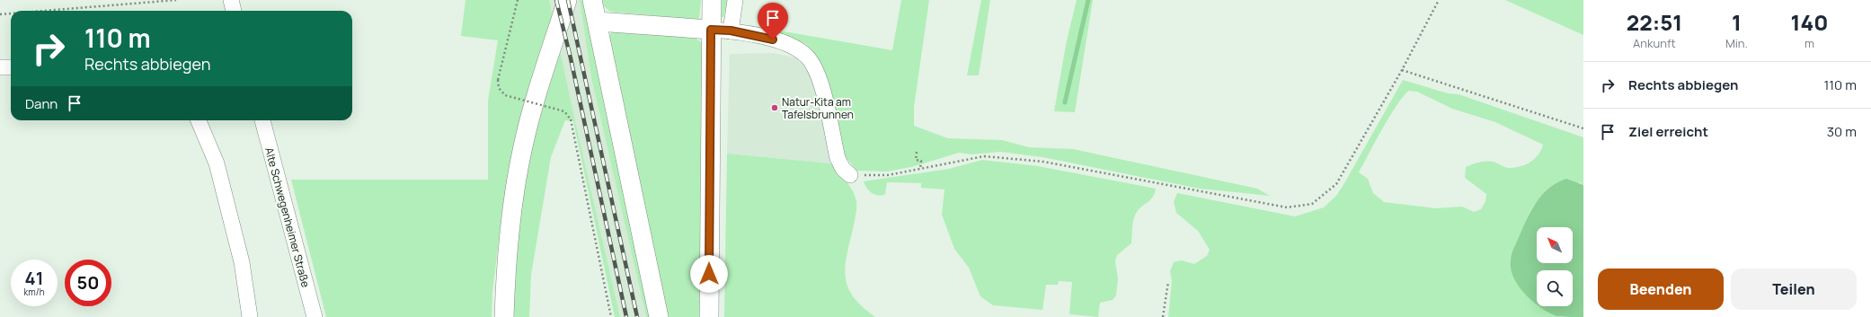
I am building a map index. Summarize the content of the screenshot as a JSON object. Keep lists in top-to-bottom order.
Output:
{
  "streets": {
    "lane": ["Alte Schwegenheimer Straße"]
  },
  "places": ["Natur-Kita am Tafelsbrunnen"],
  "north": "top left",
  "page": {
    "eta": [
      "22:51",
      "Ankunft",
      "1",
      "Min.",
      "140",
      "m"
    ],
    "turn": ["110 m", "Rechts abbiegen"],
    "list": [
      {
        "name": "Rechts abbiegen",
        "value": "110 m"
      },
      {
        "name": "Ziel erreicht",
        "value": "30 m"
      }
    ],
    "then": "Dann",
    "speed": "41 km/h",
    "limit": "50",
    "buttons": ["Beenden", "Teilen"]
  }
}
